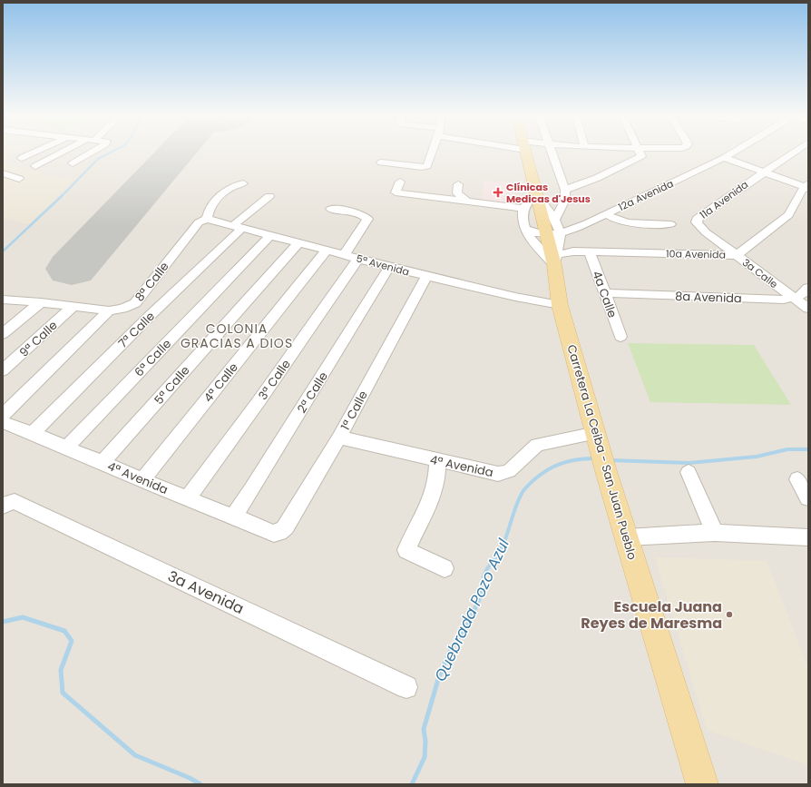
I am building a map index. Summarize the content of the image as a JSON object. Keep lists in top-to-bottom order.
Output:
{
  "streets": {
    "main road": ["Carretera La Ceiba - San Juan Pueblo"],
    "street": [
      "12a Avenida",
      "11a Avenida",
      "10a Avenida",
      "5ª Avenida",
      "3a Calle",
      "8ª Calle",
      "4a Calle",
      "8a Avenida",
      "7ª Calle",
      "9ª Calle",
      "6ª Calle",
      "3ª Calle",
      "4ª Calle",
      "5ª Calle",
      "2ª Calle",
      "1ª Calle",
      "4ª Avenida",
      "3a Avenida"
    ]
  },
  "crossings": [
    ["12a Avenida", "Carretera La Ceiba - San Juan Pueblo"],
    ["11a Avenida", "3a Calle"],
    ["10a Avenida", "3a Calle"],
    ["10a Avenida", "4a Calle"],
    ["10a Avenida", "Carretera La Ceiba - San Juan Pueblo"],
    ["5ª Avenida", "8ª Calle"],
    ["5ª Avenida", "7ª Calle"],
    ["5ª Avenida", "6ª Calle"],
    ["5ª Avenida", "3ª Calle"],
    ["5ª Avenida", "4ª Calle"],
    ["5ª Avenida", "5ª Calle"],
    ["5ª Avenida", "2ª Calle"],
    ["5ª Avenida", "1ª Calle"],
    ["5ª Avenida", "Carretera La Ceiba - San Juan Pueblo"],
    ["3a Calle", "8a Avenida"],
    ["8ª Calle", "9ª Calle"],
    ["4a Calle", "8a Avenida"],
    ["7ª Calle", "4ª Avenida"],
    ["6ª Calle", "4ª Avenida"],
    ["3ª Calle", "4ª Avenida"],
    ["4ª Calle", "4ª Avenida"],
    ["5ª Calle", "4ª Avenida"],
    ["2ª Calle", "4ª Avenida"],
    ["1ª Calle", "4ª Avenida"],
    ["Carretera La Ceiba - San Juan Pueblo", "4ª Avenida"]
  ],
  "districts": ["COLONIA GRACIAS A DIOS"],
  "water": ["Quebrada Pozo Azul"],
  "places": {
    "health": ["Clínicas Medicas d'Jesus"],
    "other": ["Escuela Juana Reyes de Maresma"]
  }
}
